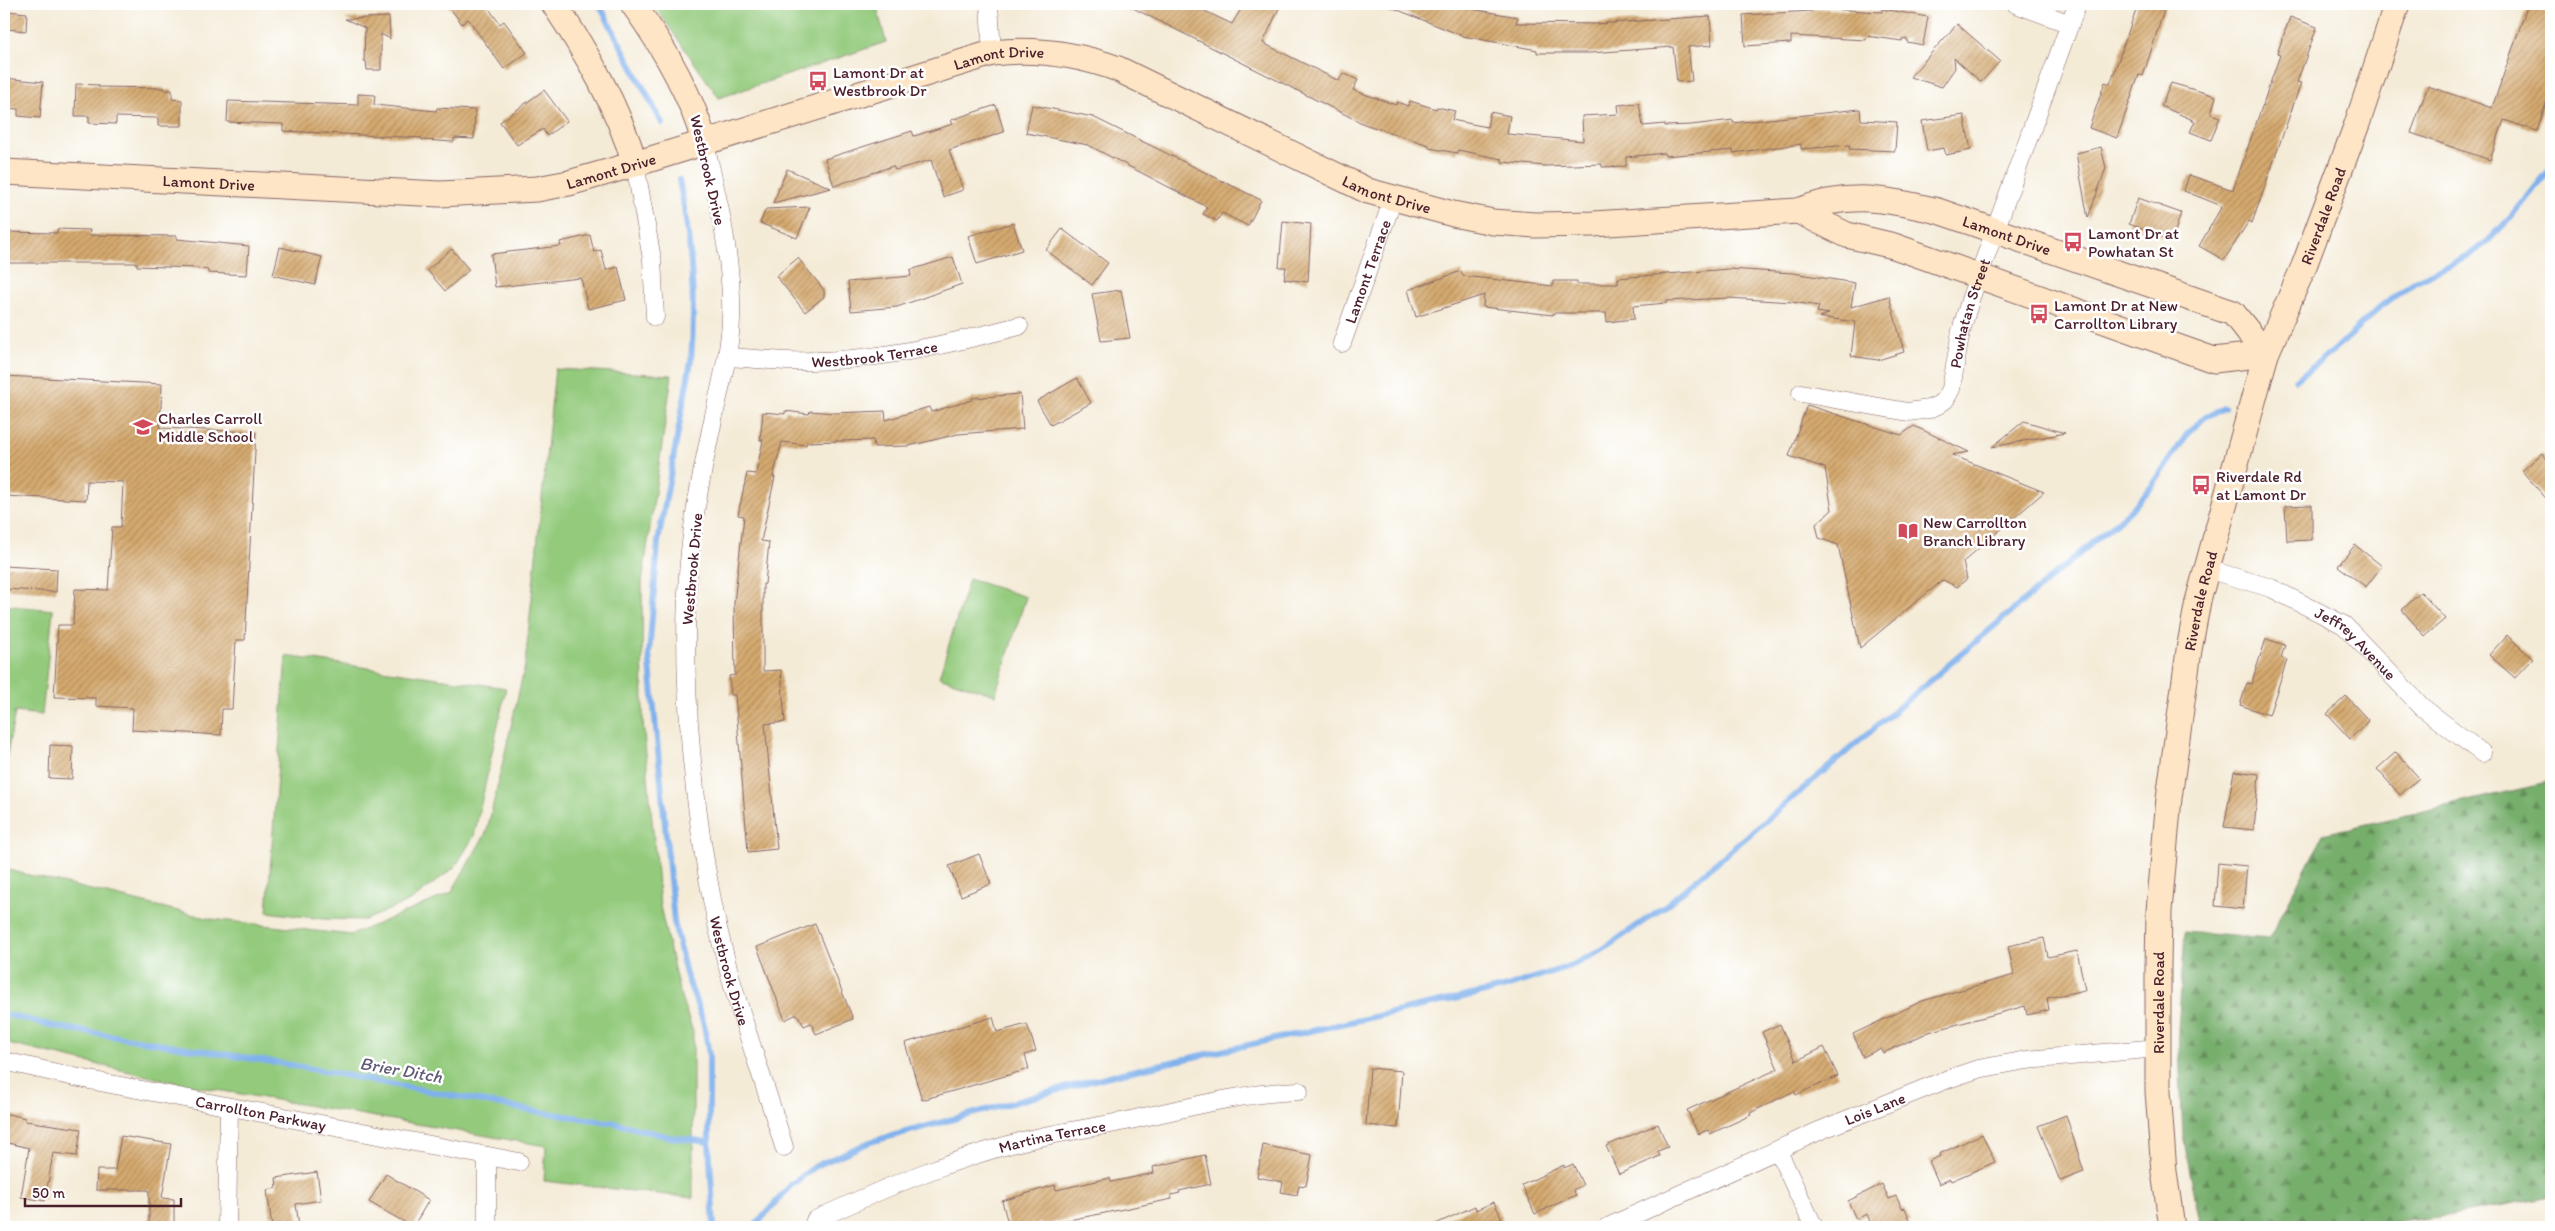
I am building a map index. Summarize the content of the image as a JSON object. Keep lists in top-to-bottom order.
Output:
{
  "streets": {
    "street": [
      "Lamont Drive",
      "Westbrook Drive",
      "Riverdale Road",
      "Lamont Terrace",
      "Powhatan Street",
      "Westbrook Terrace",
      "Jeffrey Avenue",
      "Lois Lane",
      "Carrollton Parkway",
      "Martina Terrace"
    ]
  },
  "crossings": [
    ["Lamont Drive", "Westbrook Drive"],
    ["Lamont Drive", "Riverdale Road"],
    ["Lamont Drive", "Lamont Terrace"],
    ["Lamont Drive", "Powhatan Street"],
    ["Westbrook Drive", "Westbrook Terrace"],
    ["Riverdale Road", "Jeffrey Avenue"],
    ["Riverdale Road", "Lois Lane"]
  ],
  "water": ["Brier Ditch"],
  "places": {
    "bus stop": [
      "Lamont Dr at Westbrook Dr",
      "Lamont Dr at Powhatan St",
      "Lamont Dr at New Carrollton Library",
      "Riverdale Rd at Lamont Dr"
    ],
    "school or university": ["Charles Carroll Middle School"],
    "library": ["New Carrollton Branch Library"]
  },
  "scale_bar": "50 m"
}
